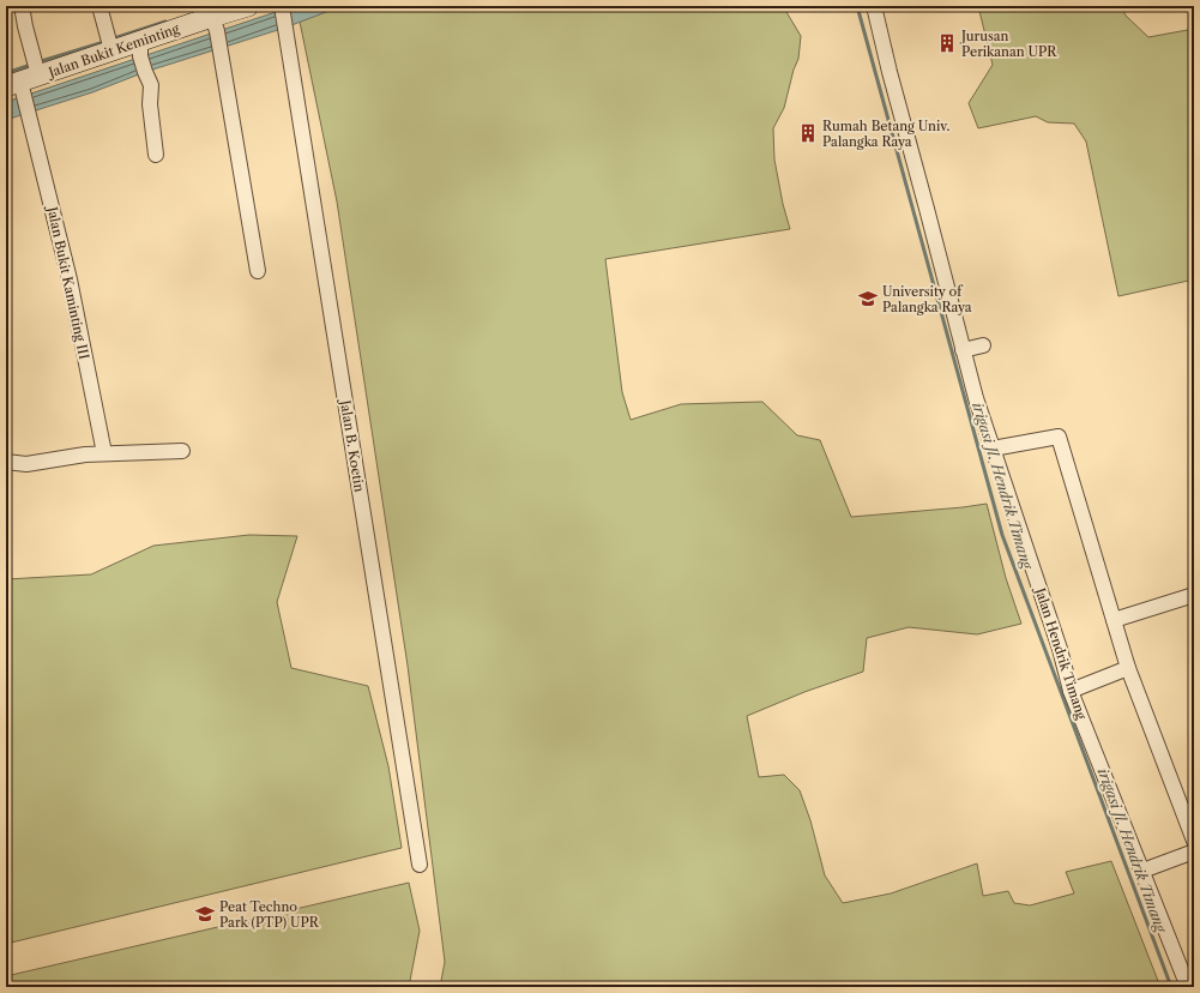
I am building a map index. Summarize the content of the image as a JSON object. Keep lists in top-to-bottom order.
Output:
{
  "streets": {
    "main road": ["Jalan Bukit Keminting"],
    "street": ["Jalan Bukit Kaminting III", "Jalan B. Koetin", "Jalan Hendrik Timang"]
  },
  "crossings": [
    ["Jalan Bukit Keminting", "Jalan Bukit Kaminting III"]
  ],
  "water": ["irigasi Jl. Hendrik Timang"],
  "places": {
    "building": ["Jurusan Perikanan UPR", "Rumah Betang Univ. Palangka Raya"],
    "school or university": ["University of Palangka Raya", "Peat Techno Park (PTP) UPR"]
  }
}
